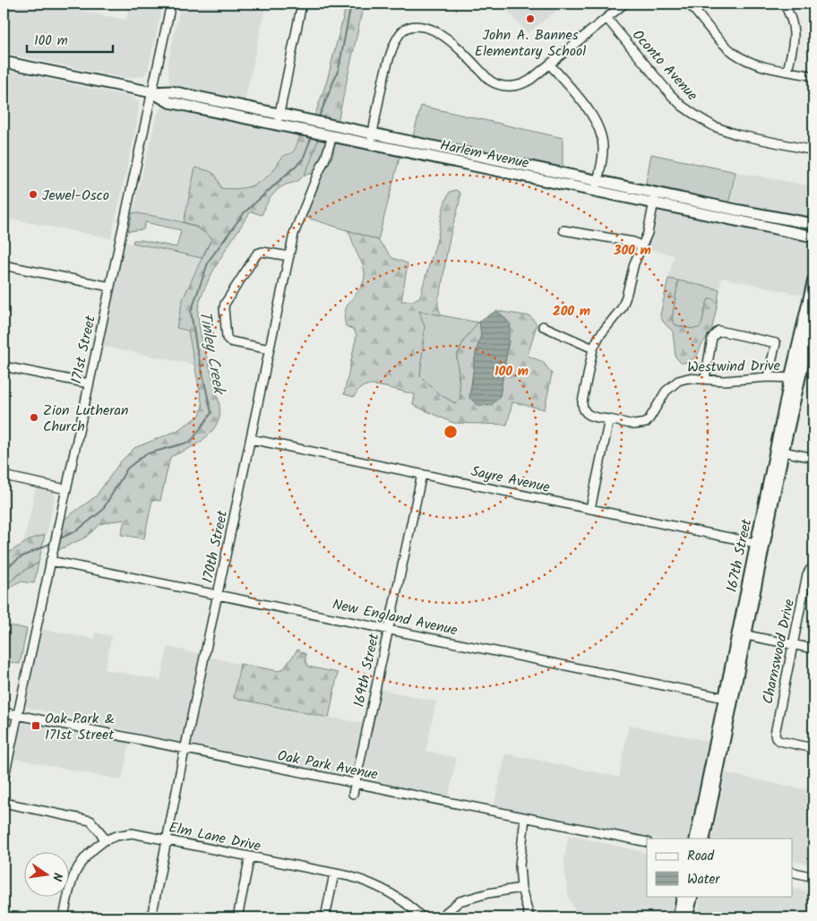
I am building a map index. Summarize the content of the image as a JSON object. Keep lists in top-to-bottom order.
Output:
{
  "streets": {
    "main road": ["Harlem Avenue", "167th Street"],
    "street": [
      "Oconto Avenue",
      "171st Street",
      "Westwind Drive",
      "Sayre Avenue",
      "170th Street",
      "New England Avenue",
      "Charnswood Drive",
      "169th Street",
      "Oak Park Avenue",
      "Elm Lane Drive"
    ]
  },
  "crossings": [
    ["Harlem Avenue", "171st Street"],
    ["Harlem Avenue", "170th Street"],
    ["171st Street", "New England Avenue"],
    ["171st Street", "Oak Park Avenue"],
    ["Westwind Drive", "167th Street"],
    ["Sayre Avenue", "170th Street"],
    ["Sayre Avenue", "167th Street"],
    ["Sayre Avenue", "169th Street"],
    ["170th Street", "New England Avenue"],
    ["170th Street", "Oak Park Avenue"],
    ["170th Street", "Elm Lane Drive"],
    ["167th Street", "New England Avenue"],
    ["New England Avenue", "169th Street"],
    ["169th Street", "Oak Park Avenue"]
  ],
  "water": ["Tinley Creek"],
  "places": {
    "other": ["John A. Bannes Elementary School", "Jewel-Osco", "Zion Lutheran Church"],
    "transit": ["Oak Park & 171st Street"]
  },
  "legend": ["Road", "Water"],
  "scale_bar": "100 m",
  "north": "right",
  "rings": ["300 m", "200 m", "100 m"]
}
